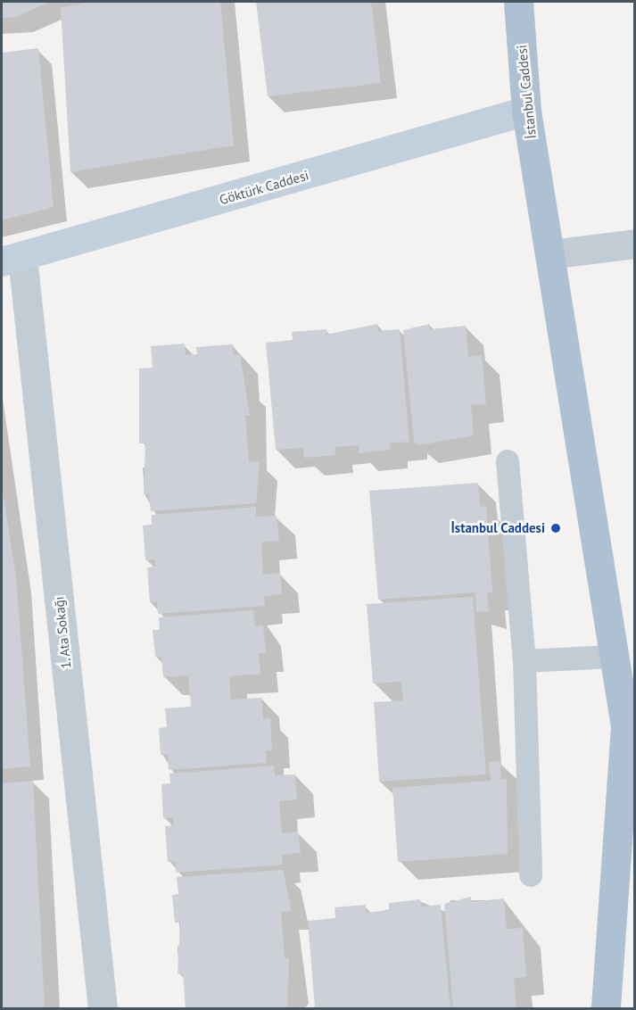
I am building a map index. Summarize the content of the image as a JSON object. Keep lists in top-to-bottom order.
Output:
{
  "streets": {
    "main road": ["İstanbul Caddesi", "Göktürk Caddesi"],
    "street": ["1. Ata Sokağı"]
  },
  "crossings": [
    ["İstanbul Caddesi", "Göktürk Caddesi"],
    ["Göktürk Caddesi", "1. Ata Sokağı"]
  ],
  "places": ["İstanbul Caddesi"]
}
